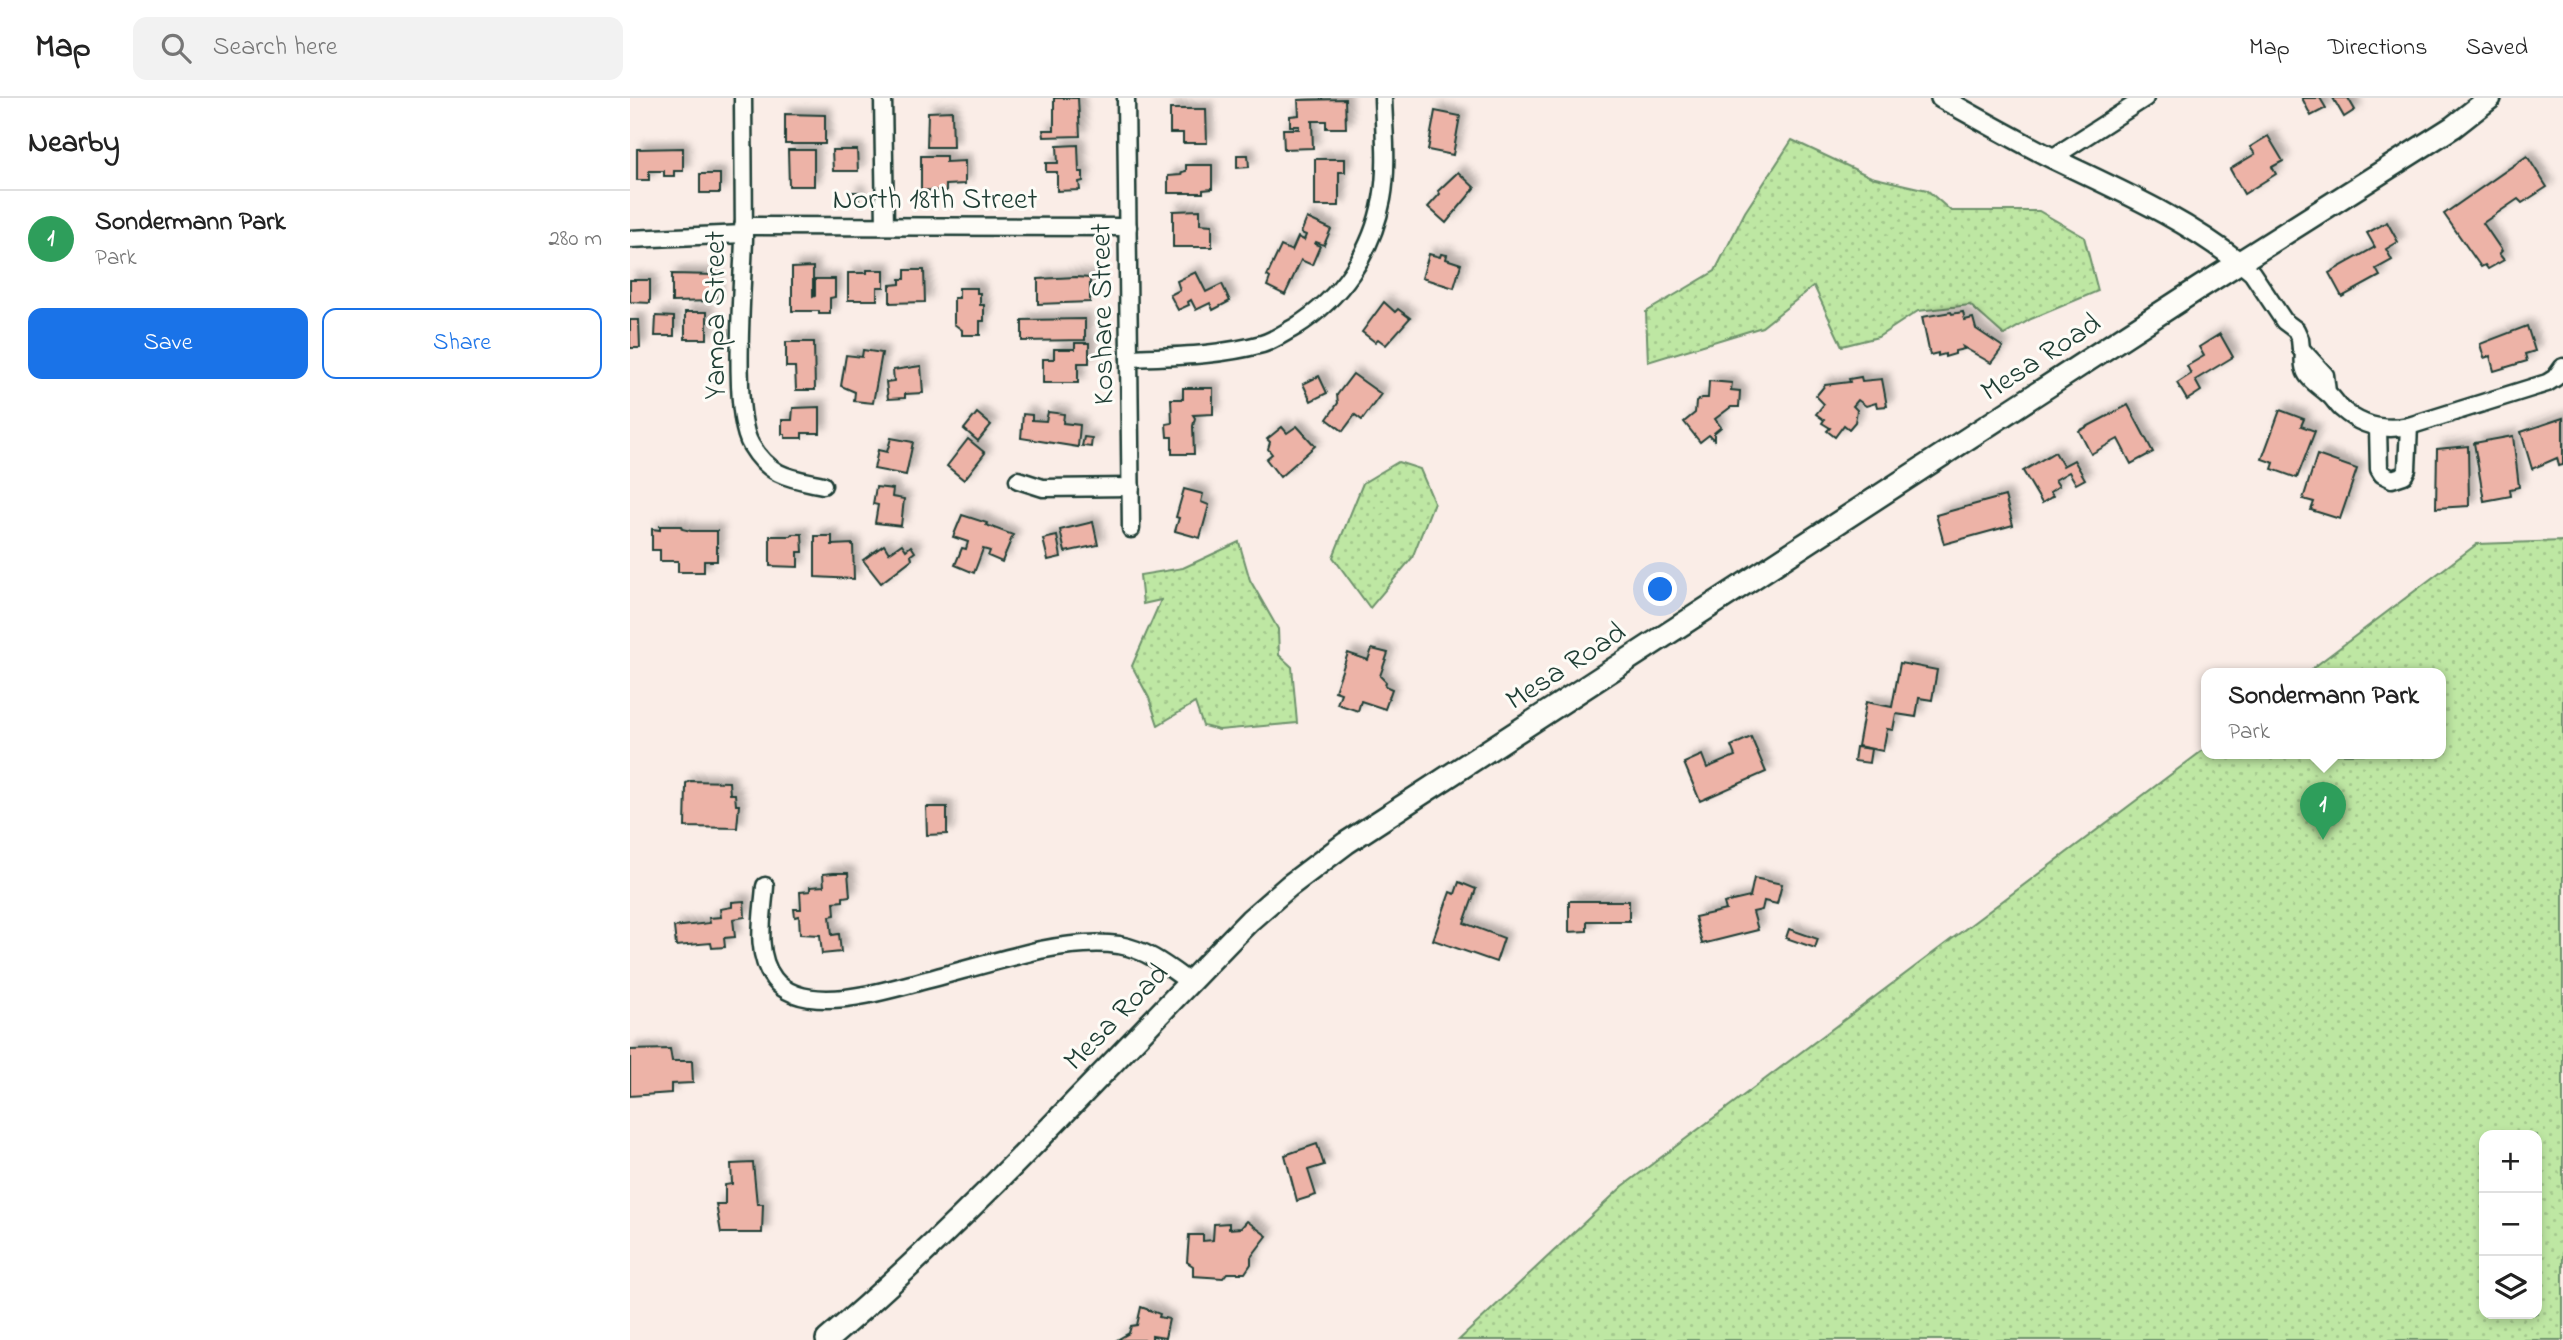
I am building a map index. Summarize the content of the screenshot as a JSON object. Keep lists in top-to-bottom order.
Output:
{
  "streets": {
    "main road": ["Mesa Road"],
    "street": ["North 18th Street", "Koshare Street", "Yampa Street"]
  },
  "crossings": [
    ["North 18th Street", "Koshare Street"],
    ["North 18th Street", "Yampa Street"]
  ],
  "page": {
    "header": "Map",
    "search": "Search here",
    "nav": ["Map", "Directions", "Saved"],
    "heading": "Nearby",
    "list": [
      {
        "mark": "1",
        "name": "Sondermann Park",
        "note": "Park",
        "value": "280 m"
      }
    ],
    "buttons": ["Save", "Share"],
    "popup": ["Sondermann Park", "Park"],
    "pins": "1",
    "map_buttons": ["+", "−"]
  }
}
